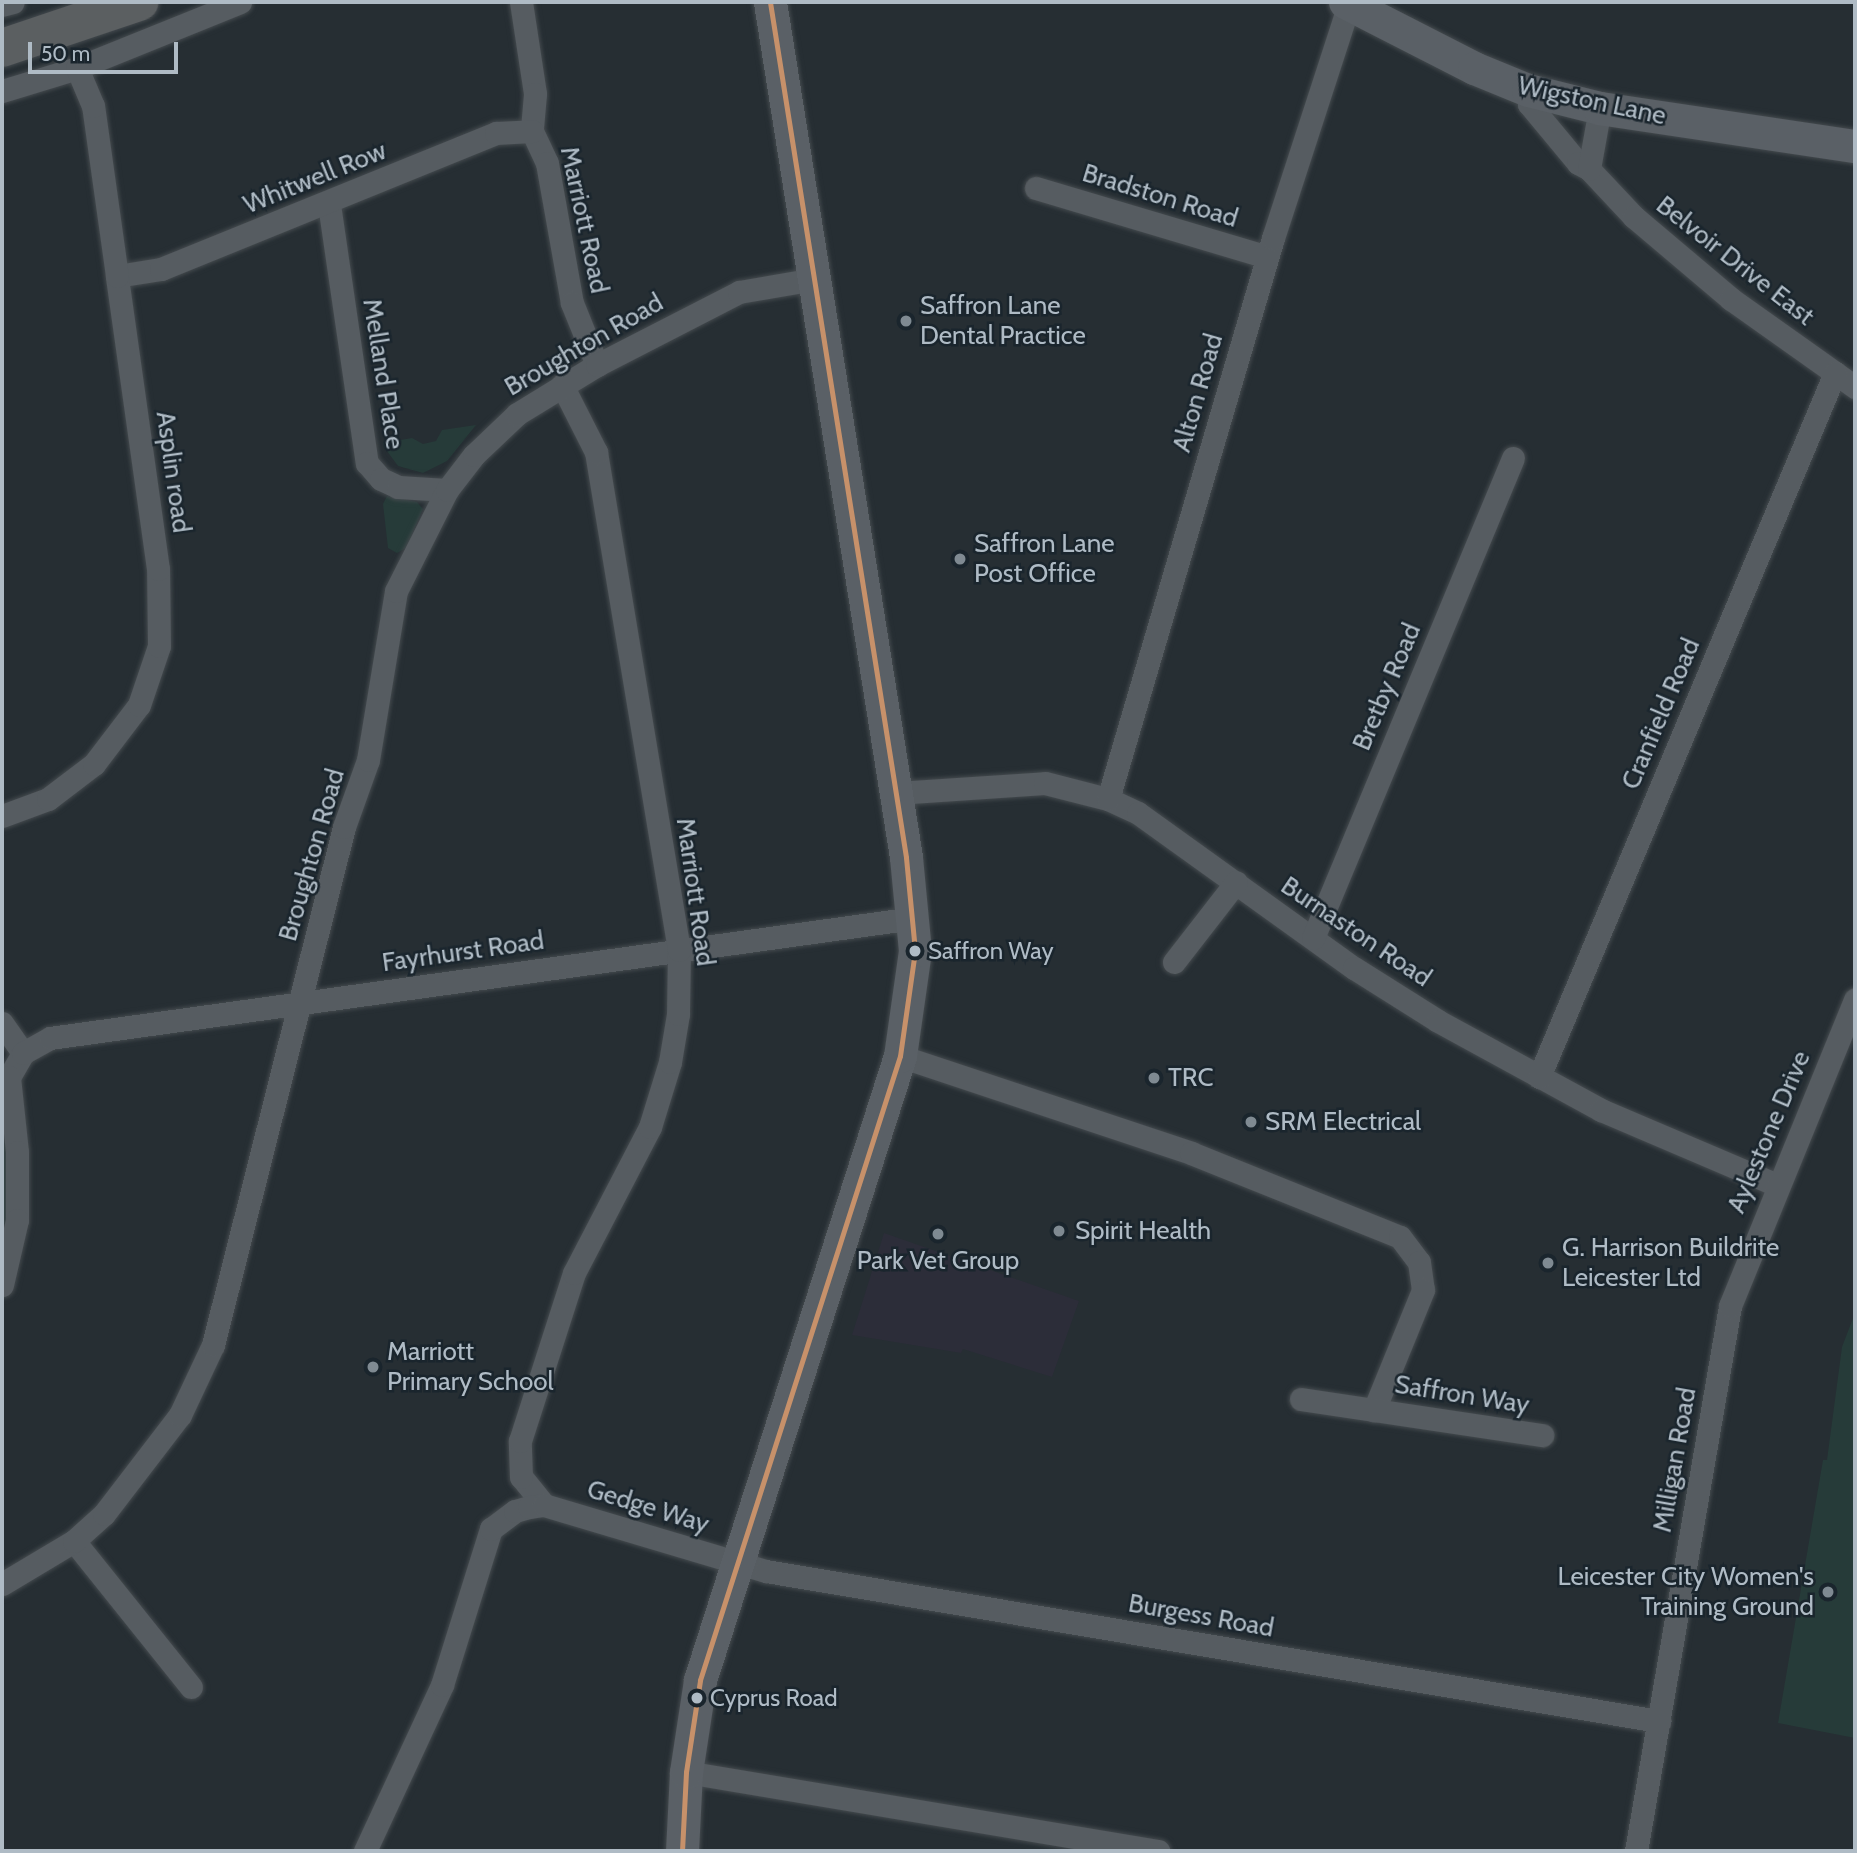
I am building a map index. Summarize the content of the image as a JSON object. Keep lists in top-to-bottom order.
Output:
{
  "streets": {
    "main road": ["Wigston Lane"],
    "street": [
      "Whitwell Row",
      "Bradston Road",
      "Marriott Road",
      "Belvoir Drive East",
      "Broughton Road",
      "Melland Place",
      "Alton Road",
      "Asplin road",
      "Bretby Road",
      "Cranfield Road",
      "Burnaston Road",
      "Fayrhurst Road",
      "Aylestone Drive",
      "Saffron Way",
      "Milligan Road",
      "Gedge Way",
      "Burgess Road"
    ]
  },
  "crossings": [
    ["Wigston Lane", "Belvoir Drive East"],
    ["Wigston Lane", "Alton Road"],
    ["Whitwell Row", "Marriott Road"],
    ["Whitwell Row", "Melland Place"],
    ["Whitwell Row", "Asplin road"],
    ["Bradston Road", "Alton Road"],
    ["Marriott Road", "Broughton Road"],
    ["Marriott Road", "Fayrhurst Road"],
    ["Marriott Road", "Gedge Way"],
    ["Belvoir Drive East", "Cranfield Road"],
    ["Broughton Road", "Melland Place"],
    ["Broughton Road", "Fayrhurst Road"],
    ["Alton Road", "Burnaston Road"],
    ["Bretby Road", "Burnaston Road"],
    ["Cranfield Road", "Burnaston Road"],
    ["Burnaston Road", "Aylestone Drive"],
    ["Aylestone Drive", "Milligan Road"],
    ["Milligan Road", "Burgess Road"],
    ["Gedge Way", "Burgess Road"]
  ],
  "places": [
    "Saffron Lane Dental Practice",
    "Saffron Lane Post Office",
    "Saffron Way",
    "TRC",
    "SRM Electrical",
    "Spirit Health",
    "Park Vet Group",
    "G. Harrison Buildrite Leicester Ltd",
    "Marriott Primary School",
    "Leicester City Women's Training Ground",
    "Cyprus Road"
  ],
  "scale_bar": "50 m"
}
